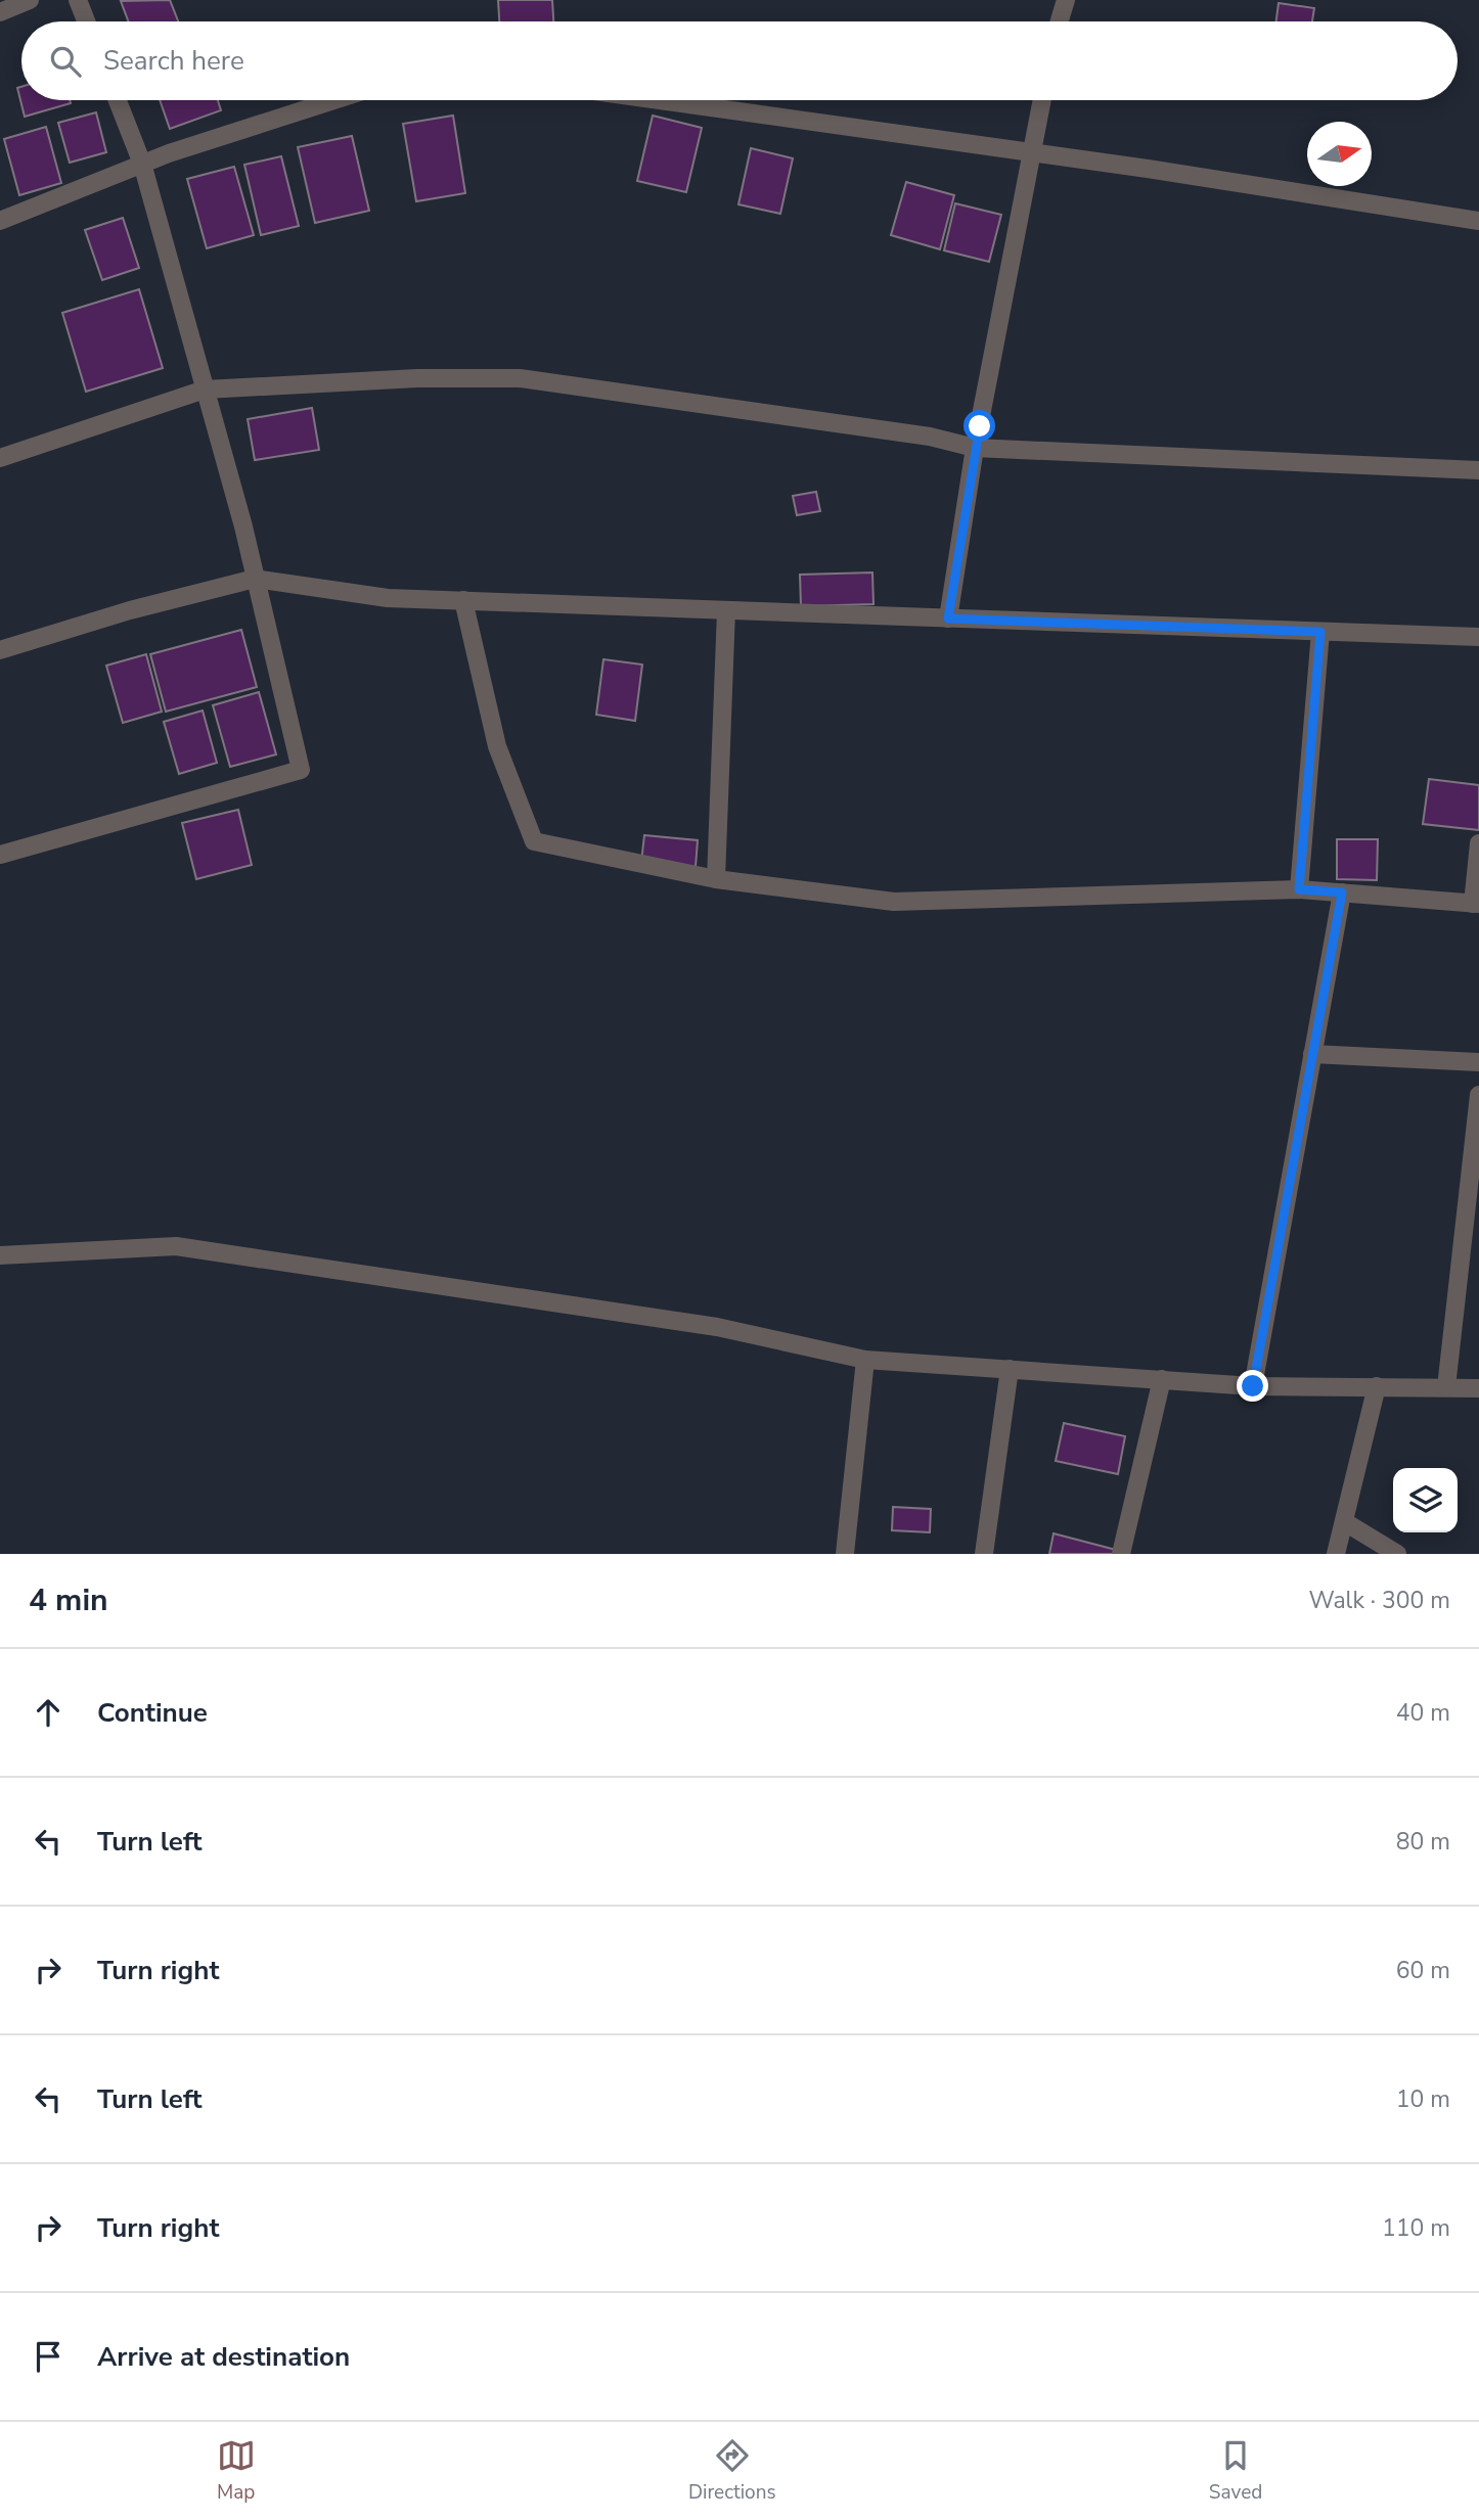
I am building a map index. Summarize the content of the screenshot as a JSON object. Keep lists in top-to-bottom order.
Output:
{
  "north": "right",
  "page": {
    "search": "Search here",
    "heading": ["4 min", "Walk · 300 m"],
    "list": [
      ["Continue", "40 m"],
      ["Turn left", "80 m"],
      ["Turn right", "60 m"],
      ["Turn left", "10 m"],
      ["Turn right", "110 m"],
      "Arrive at destination"
    ],
    "nav": ["Map", "Directions", "Saved"]
  }
}
